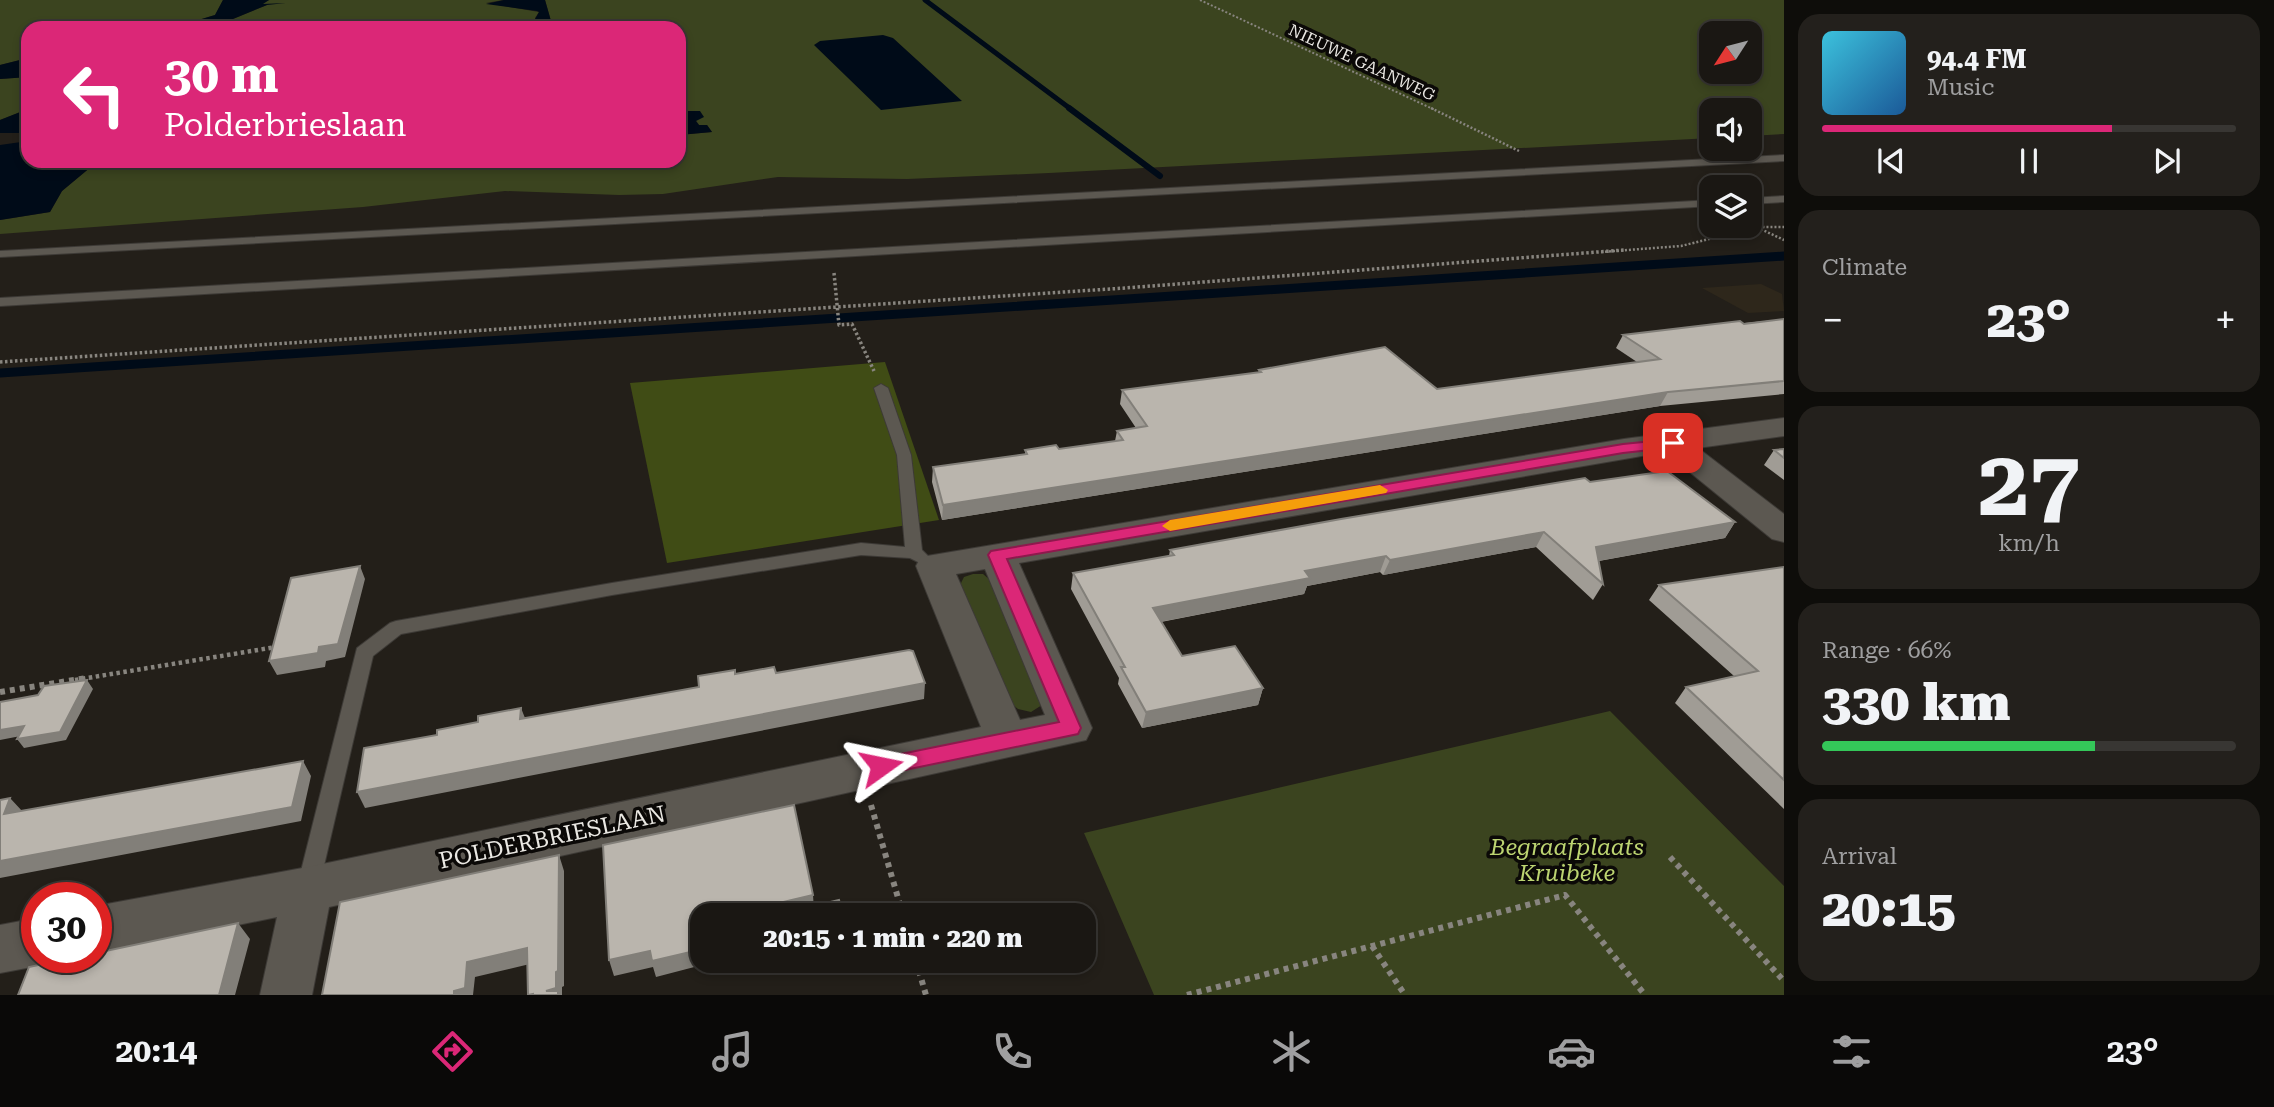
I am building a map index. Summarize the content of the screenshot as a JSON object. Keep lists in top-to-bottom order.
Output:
{
  "streets": {
    "street": ["POLDERBRIESLAAN"],
    "path": ["NIEUWE GAANWEG"]
  },
  "parks": ["Begraafplaats Kruibeke"],
  "north": "bottom left",
  "page": {
    "turn": ["30 m", "Polderbrieslaan"],
    "song": ["94.4 FM", "Music"],
    "tile": [
      "Climate",
      ["27", "km/h"],
      ["Range · 66%", "330 km"],
      ["Arrival", "20:15"]
    ],
    "heat": ["−", "23°", "+"],
    "limit": "30",
    "trip": "20:15 · 1 min · 220 m",
    "tabs": ["20:14", "23°"]
  }
}
